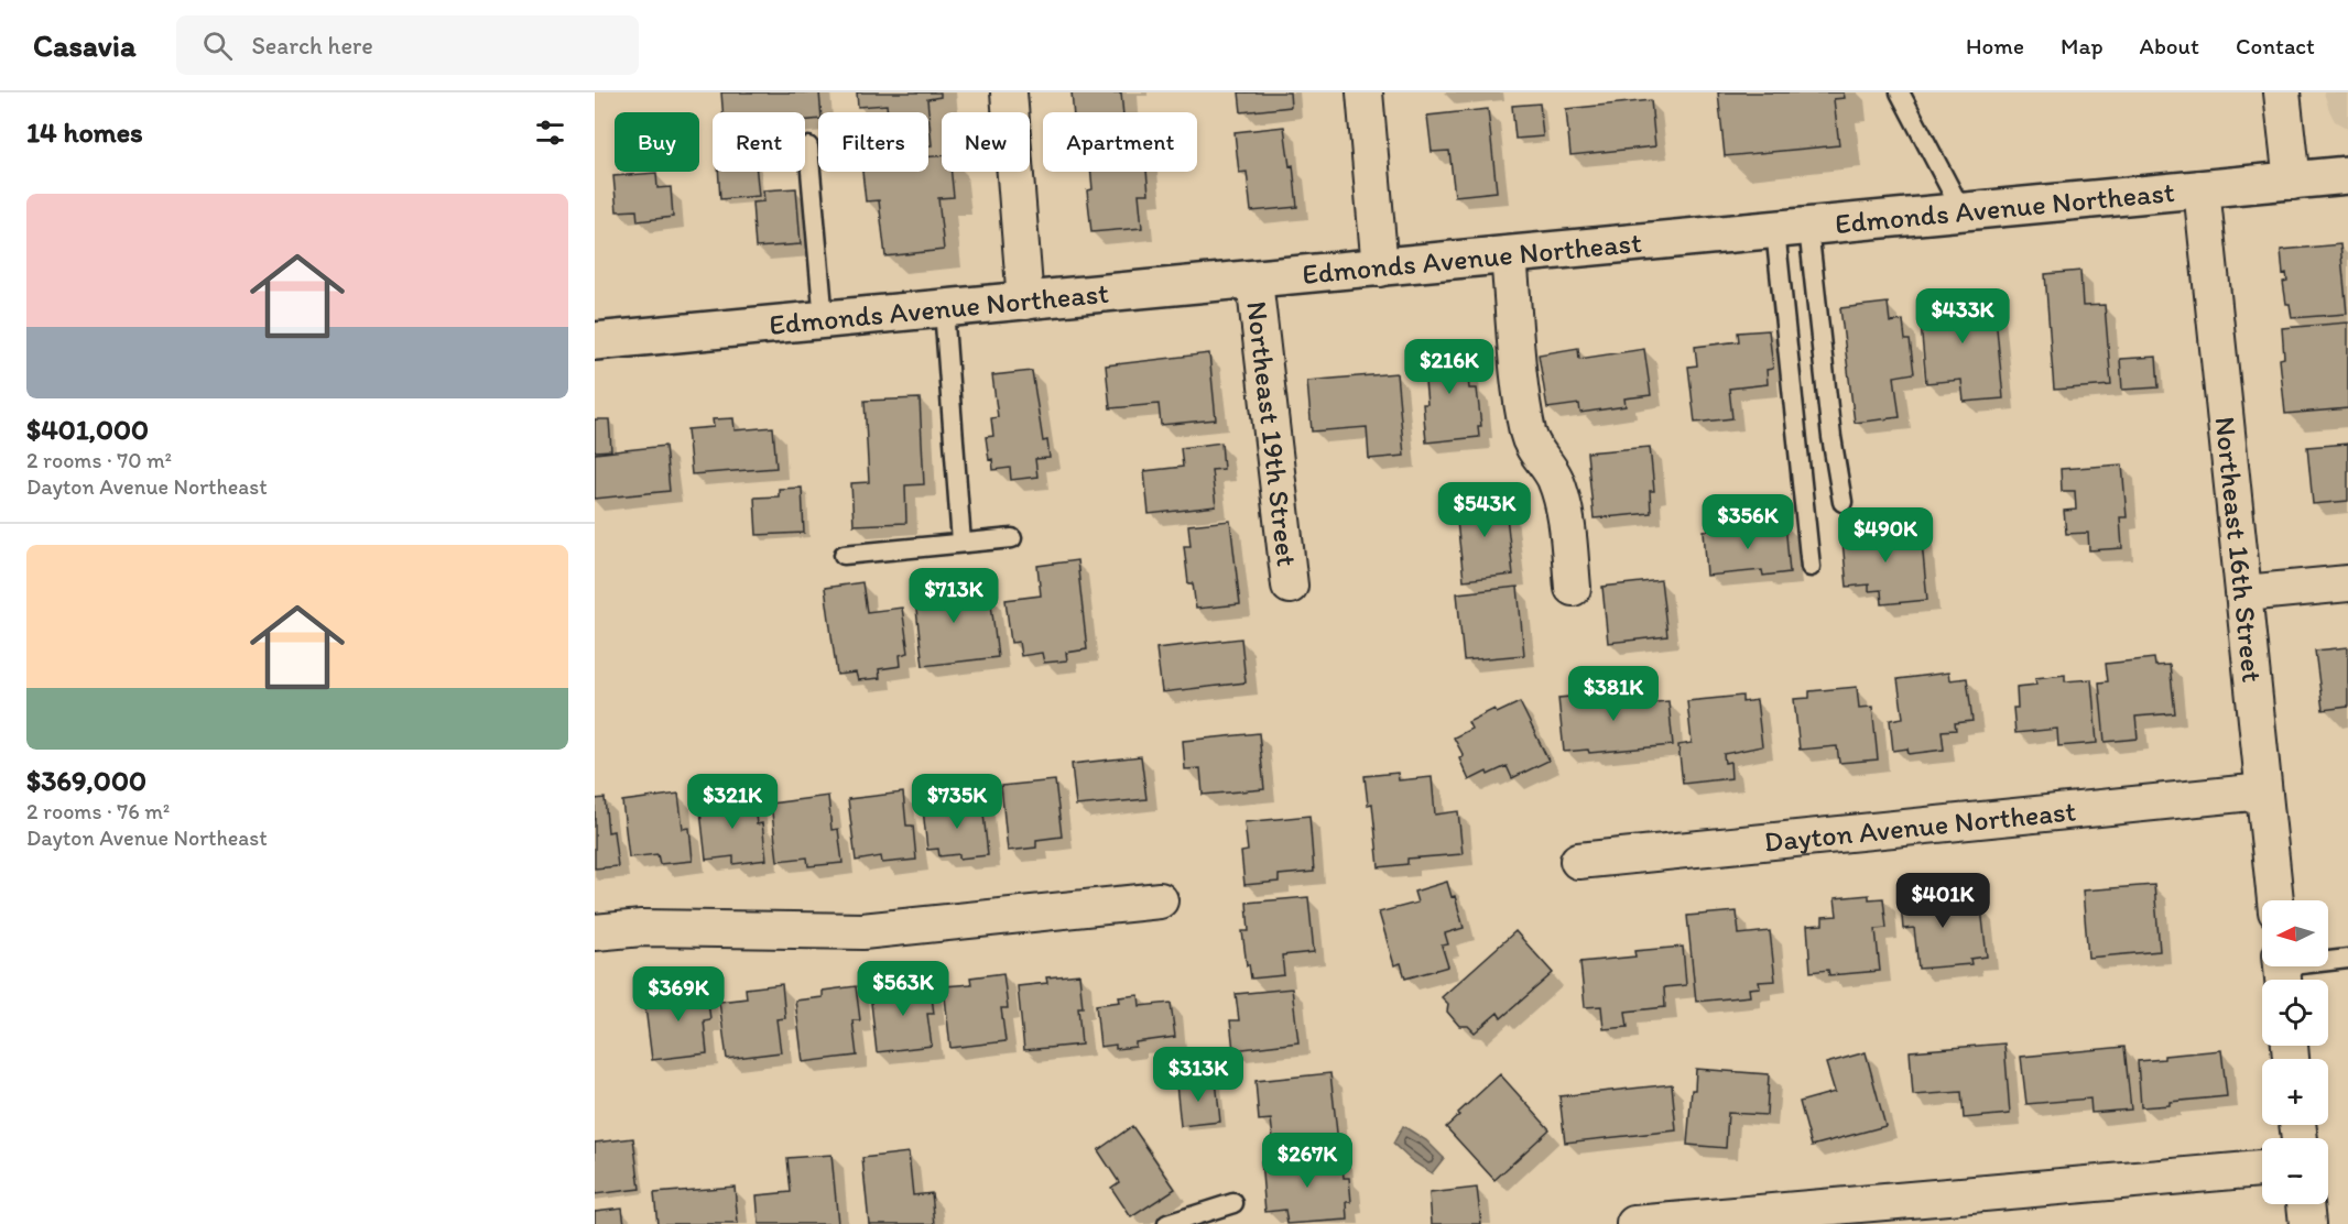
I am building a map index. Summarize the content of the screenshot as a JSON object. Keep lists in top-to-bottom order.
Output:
{
  "streets": {
    "street": [
      "Edmonds Avenue Northeast",
      "Northeast 19th Street",
      "Northeast 16th Street",
      "Dayton Avenue Northeast"
    ]
  },
  "crossings": [
    ["Edmonds Avenue Northeast", "Northeast 19th Street"],
    ["Edmonds Avenue Northeast", "Northeast 16th Street"],
    ["Northeast 16th Street", "Dayton Avenue Northeast"]
  ],
  "north": "left",
  "page": {
    "header": "Casavia",
    "search": "Search here",
    "nav": [
      "Home",
      "Map",
      "About",
      "Contact"
    ],
    "heading": "14 homes",
    "chip": [
      "Buy",
      "Rent",
      "Filters",
      "New",
      "Apartment"
    ],
    "list": [
      {
        "name": "$401,000",
        "note": "2 rooms · 70 m² · Dayton Avenue Northeast"
      },
      {
        "name": "$369,000",
        "note": "2 rooms · 76 m² · Dayton Avenue Northeast"
      }
    ],
    "price": [
      "$433K",
      "$216K",
      "$543K",
      "$356K",
      "$490K",
      "$713K",
      "$381K",
      "$321K",
      "$735K",
      "$401K",
      "$563K",
      "$369K",
      "$313K",
      "$267K"
    ],
    "map_buttons": ["+", "−"]
  }
}
